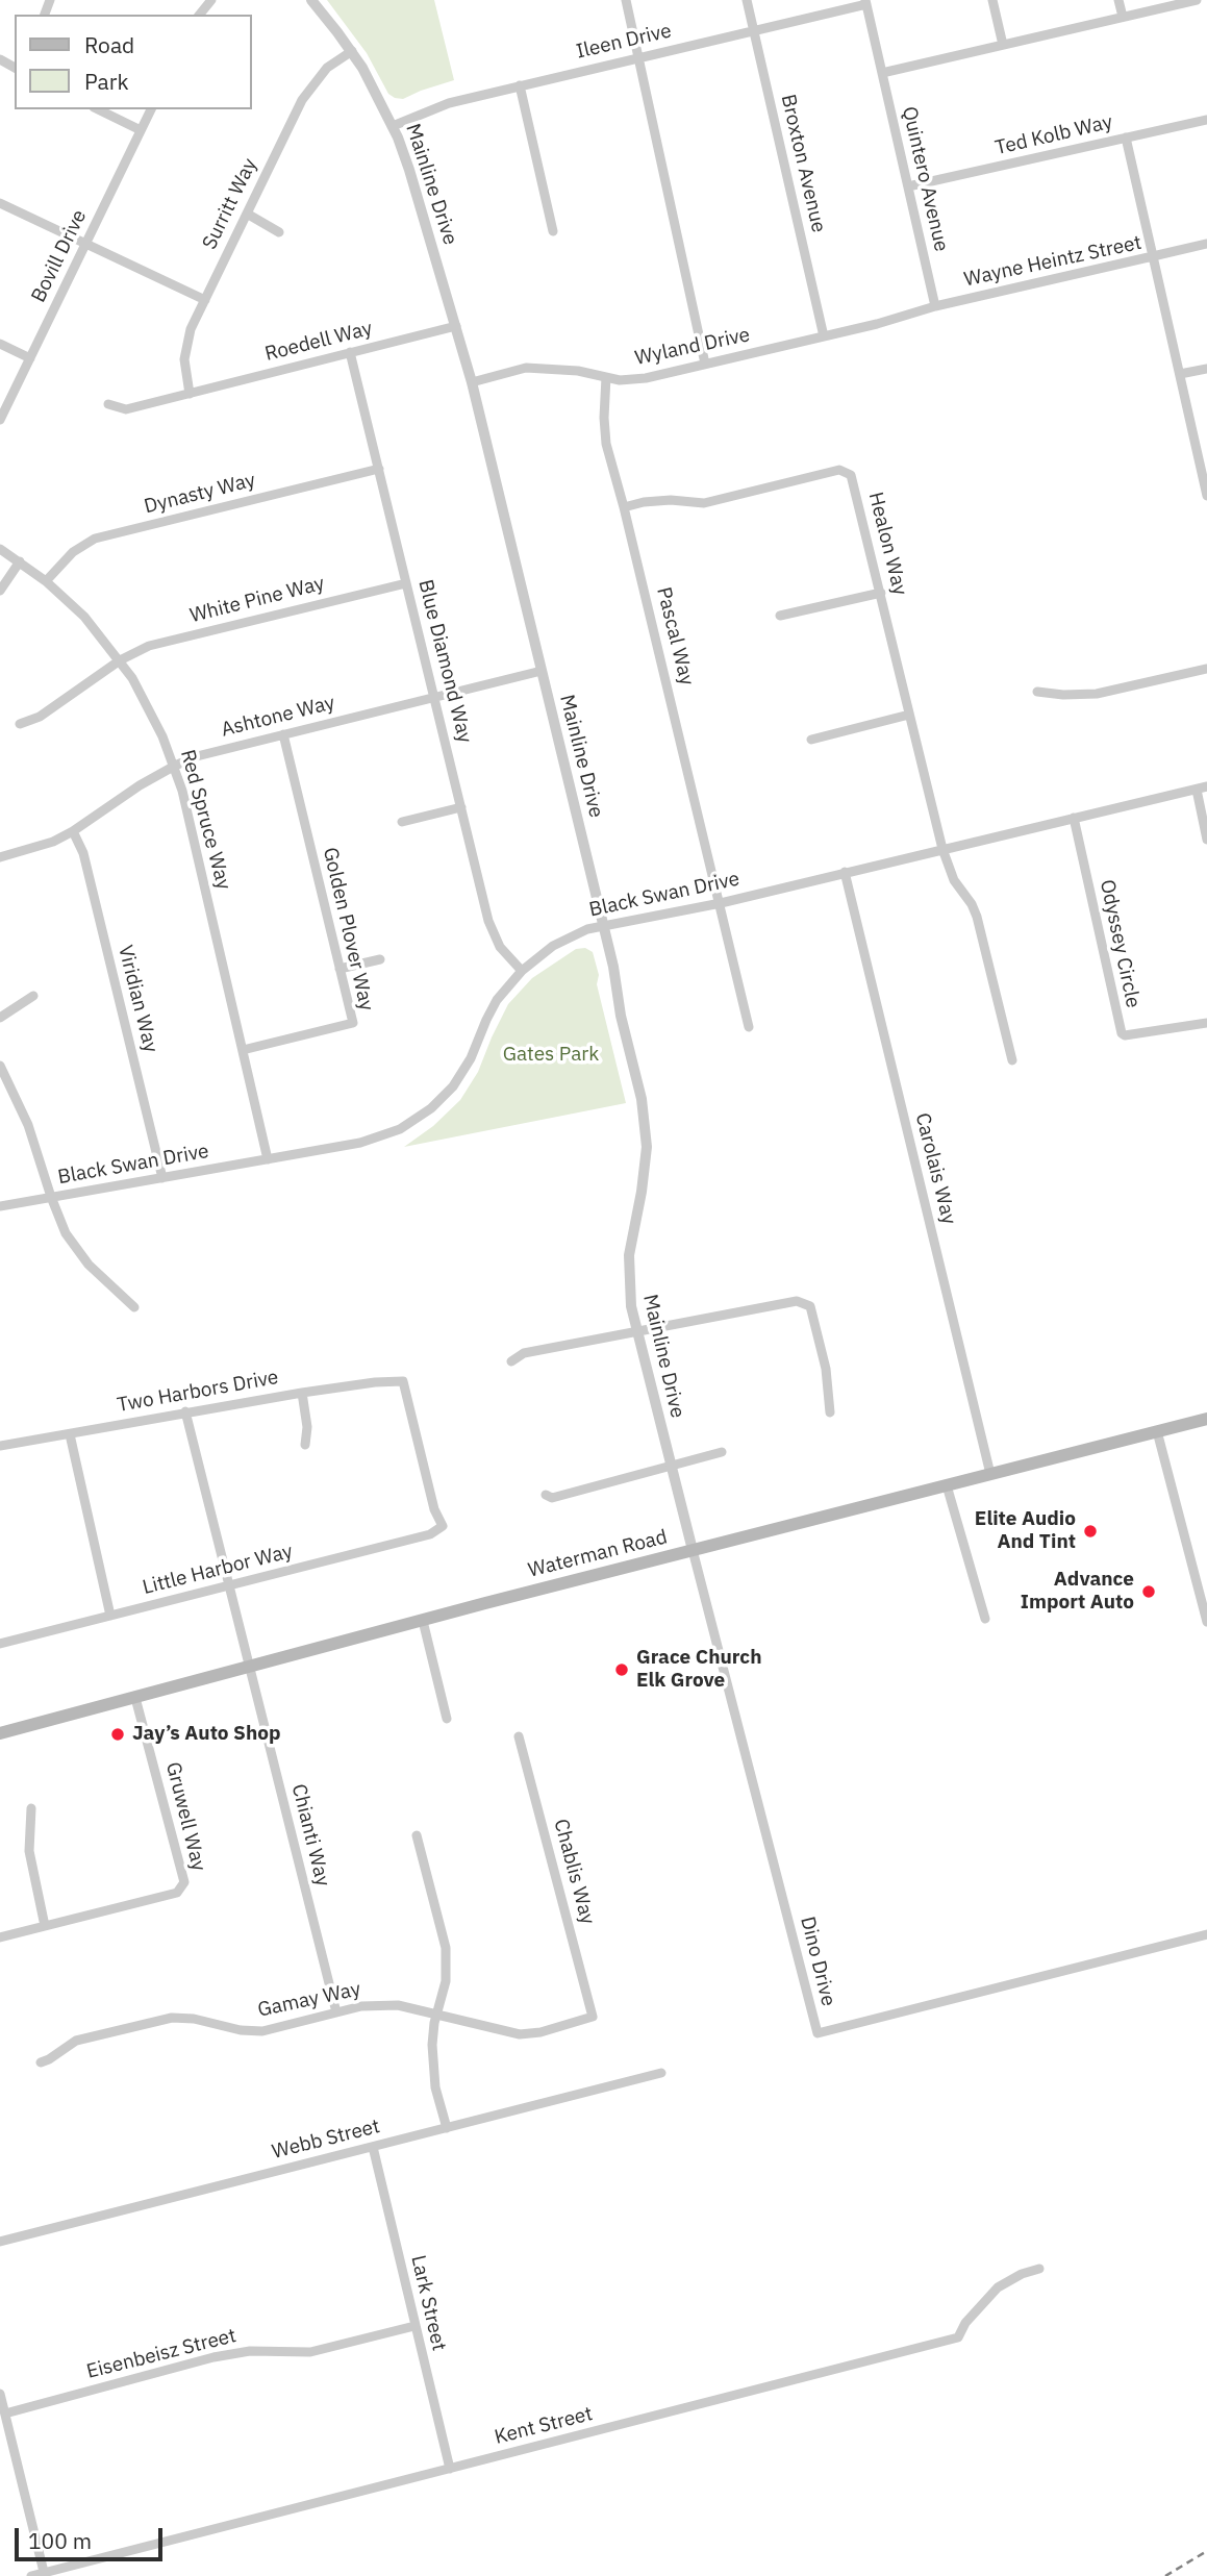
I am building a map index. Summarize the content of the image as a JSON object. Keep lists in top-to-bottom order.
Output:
{
  "streets": {
    "main road": ["Waterman Road"],
    "street": [
      "Ileen Drive",
      "Ted Kolb Way",
      "Broxton Avenue",
      "Quintero Avenue",
      "Mainline Drive",
      "Surritt Way",
      "Bovill Drive",
      "Wayne Heintz Street",
      "Roedell Way",
      "Wyland Drive",
      "Dynasty Way",
      "Healon Way",
      "White Pine Way",
      "Pascal Way",
      "Blue Diamond Way",
      "Ashtone Way",
      "Red Spruce Way",
      "Black Swan Drive",
      "Golden Plover Way",
      "Odyssey Circle",
      "Viridian Way",
      "Carolais Way",
      "Two Harbors Drive",
      "Little Harbor Way",
      "Gruwell Way",
      "Chianti Way",
      "Chablis Way",
      "Dino Drive",
      "Gamay Way",
      "Webb Street",
      "Lark Street",
      "Eisenbeisz Street",
      "Kent Street"
    ]
  },
  "crossings": [
    ["Ileen Drive", "Broxton Avenue"],
    ["Ileen Drive", "Quintero Avenue"],
    ["Ileen Drive", "Mainline Drive"],
    ["Ted Kolb Way", "Quintero Avenue"],
    ["Broxton Avenue", "Wyland Drive"],
    ["Quintero Avenue", "Wayne Heintz Street"],
    ["Quintero Avenue", "Wyland Drive"],
    ["Mainline Drive", "Surritt Way"],
    ["Mainline Drive", "Roedell Way"],
    ["Mainline Drive", "Wyland Drive"],
    ["Mainline Drive", "Ashtone Way"],
    ["Mainline Drive", "Black Swan Drive"],
    ["Mainline Drive", "Waterman Road"],
    ["Mainline Drive", "Dino Drive"],
    ["Surritt Way", "Roedell Way"],
    ["Wayne Heintz Street", "Wyland Drive"],
    ["Roedell Way", "Blue Diamond Way"],
    ["Wyland Drive", "Pascal Way"],
    ["Dynasty Way", "Blue Diamond Way"],
    ["Dynasty Way", "Red Spruce Way"],
    ["Healon Way", "Pascal Way"],
    ["Healon Way", "Black Swan Drive"],
    ["White Pine Way", "Blue Diamond Way"],
    ["White Pine Way", "Red Spruce Way"],
    ["Pascal Way", "Black Swan Drive"],
    ["Blue Diamond Way", "Ashtone Way"],
    ["Blue Diamond Way", "Black Swan Drive"],
    ["Ashtone Way", "Red Spruce Way"],
    ["Ashtone Way", "Golden Plover Way"],
    ["Ashtone Way", "Viridian Way"],
    ["Red Spruce Way", "Black Swan Drive"],
    ["Red Spruce Way", "Golden Plover Way"],
    ["Black Swan Drive", "Odyssey Circle"],
    ["Black Swan Drive", "Viridian Way"],
    ["Black Swan Drive", "Carolais Way"],
    ["Carolais Way", "Waterman Road"],
    ["Two Harbors Drive", "Little Harbor Way"],
    ["Two Harbors Drive", "Chianti Way"],
    ["Waterman Road", "Gruwell Way"],
    ["Waterman Road", "Chianti Way"],
    ["Waterman Road", "Dino Drive"],
    ["Little Harbor Way", "Chianti Way"],
    ["Chianti Way", "Gamay Way"],
    ["Chablis Way", "Gamay Way"],
    ["Webb Street", "Lark Street"],
    ["Lark Street", "Eisenbeisz Street"],
    ["Lark Street", "Kent Street"]
  ],
  "parks": ["Gates Park"],
  "places": [
    "Elite Audio And Tint",
    "Advance Import Auto",
    "Grace Church Elk Grove",
    "Jay’s Auto Shop"
  ],
  "legend": ["Road", "Park"],
  "scale_bar": "100 m"
}
